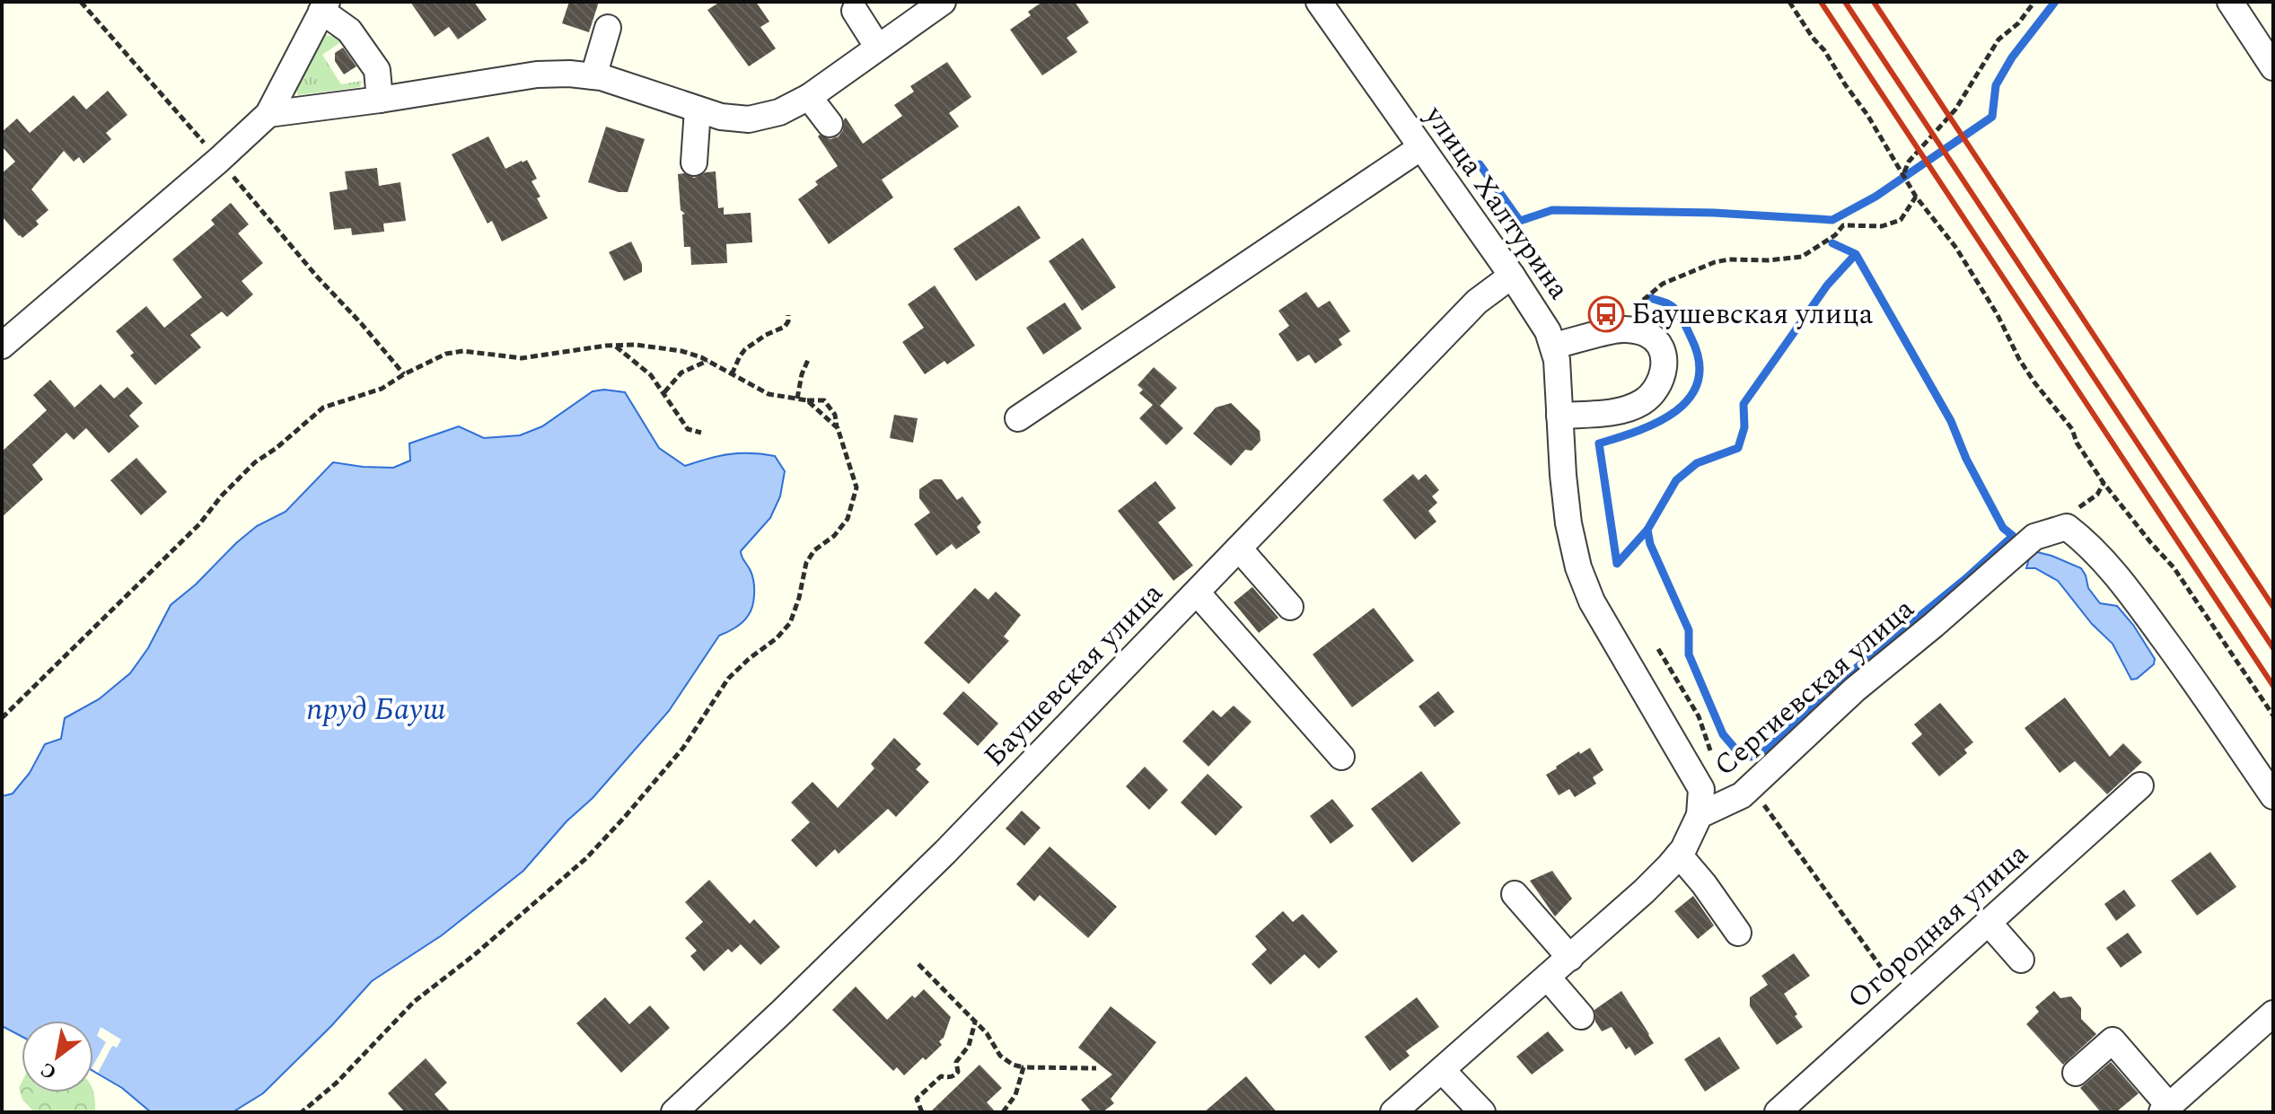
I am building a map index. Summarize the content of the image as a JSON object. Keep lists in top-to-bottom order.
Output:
{
  "streets": {
    "street": [
      "улица Халтурина",
      "Баушевская улица",
      "Сергиевская улица",
      "Огородная улица"
    ]
  },
  "crossings": [
    ["улица Халтурина", "Баушевская улица"],
    ["улица Халтурина", "Сергиевская улица"]
  ],
  "water": ["пруд Бауш"],
  "places": {
    "bus stop": ["Баушевская улица"]
  },
  "north": "bottom left"
}
